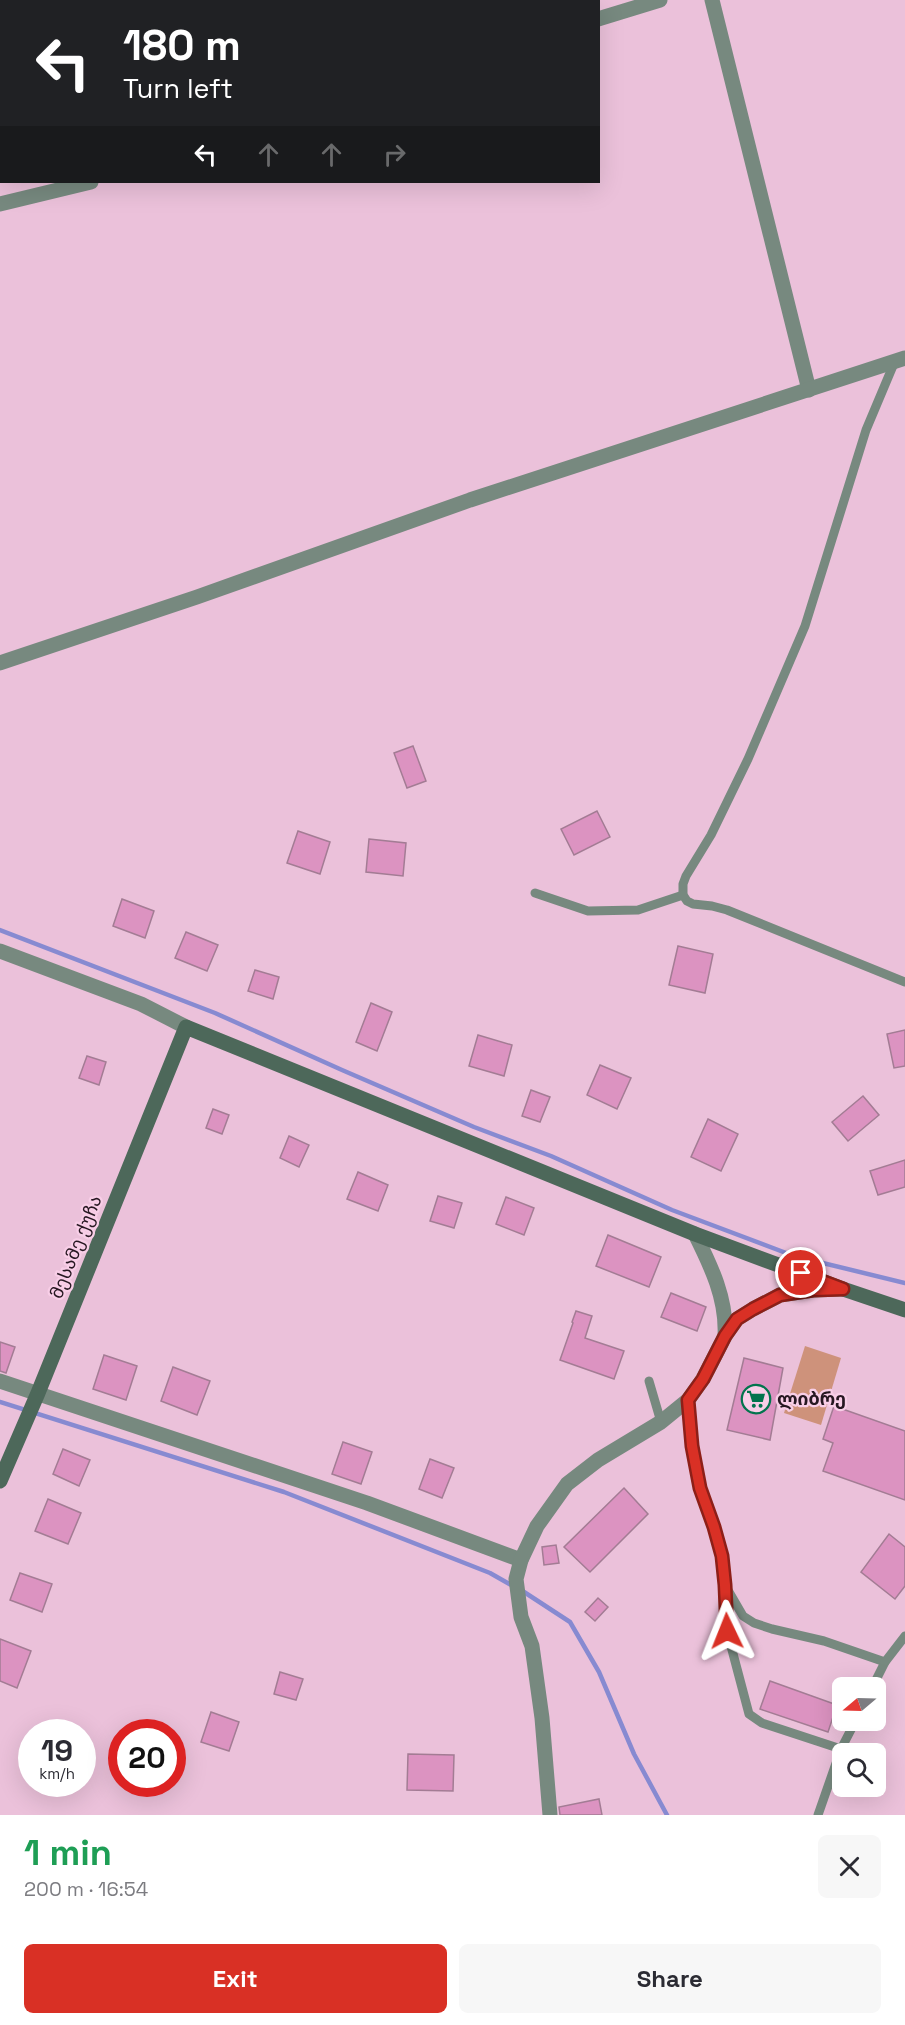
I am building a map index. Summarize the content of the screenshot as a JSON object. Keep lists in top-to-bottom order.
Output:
{
  "streets": {
    "street": ["მესამე ქუჩა"]
  },
  "places": {
    "supermarket": ["ლიბრე"]
  },
  "north": "left",
  "page": {
    "turn": ["180 m", "Turn left"],
    "speed": "19 km/h",
    "limit": "20",
    "heading": ["1 min", "200 m · 16:54"],
    "buttons": ["Exit", "Share"]
  }
}
